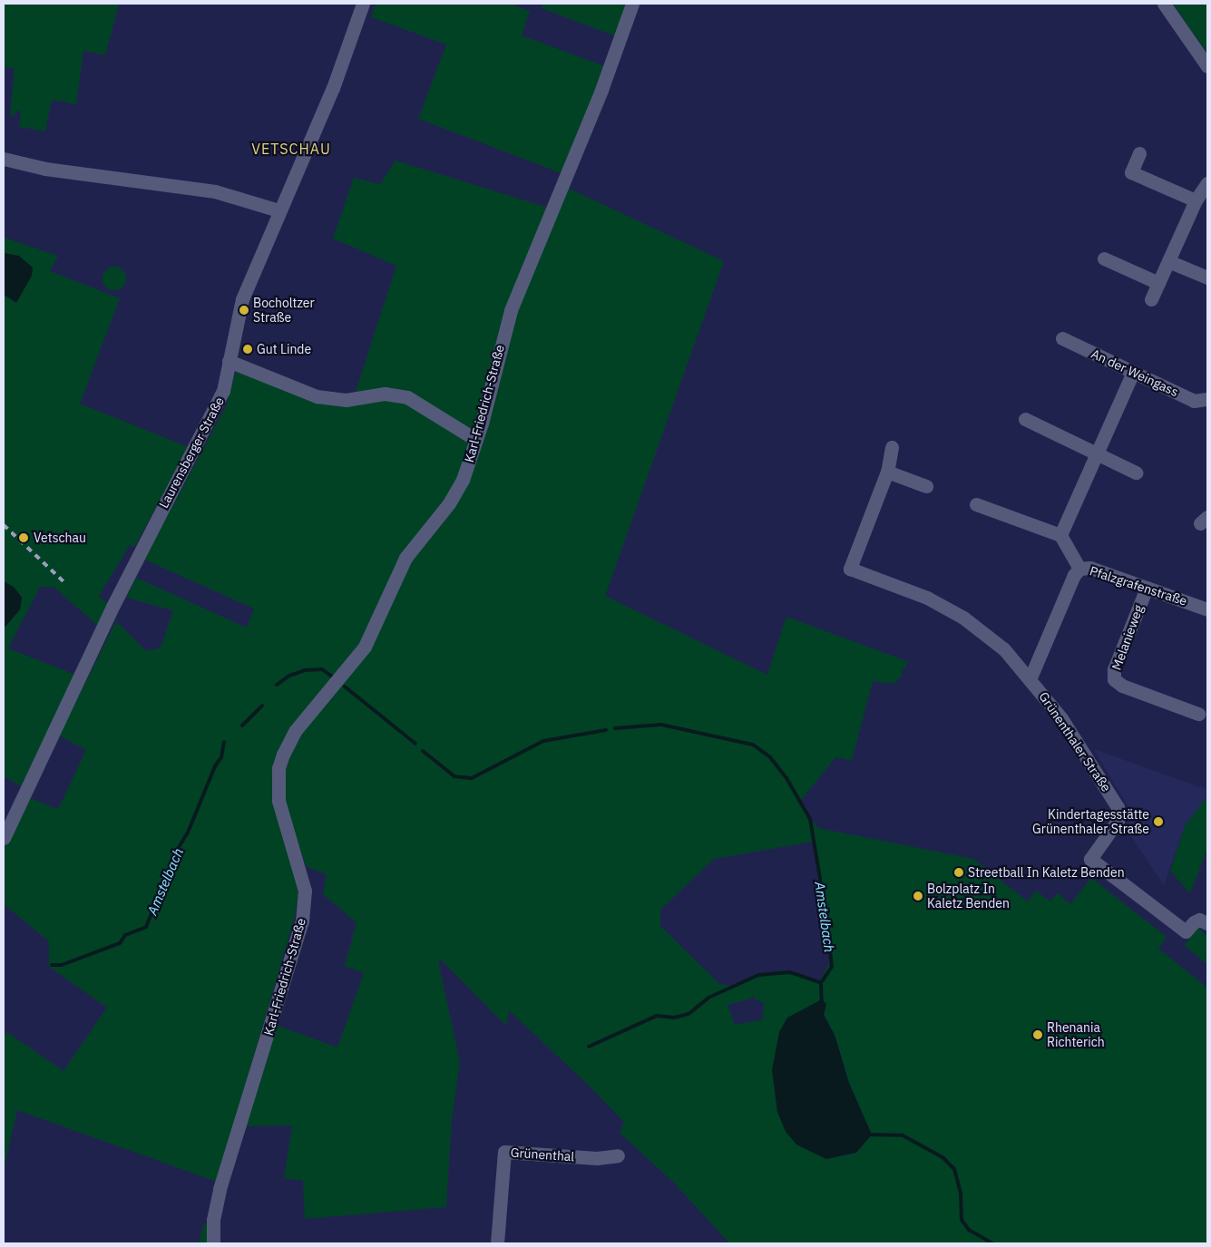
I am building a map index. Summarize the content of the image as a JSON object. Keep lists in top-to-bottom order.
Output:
{
  "streets": {
    "street": [
      "An der Weingass",
      "Karl-Friedrich-Straße",
      "Laurensberger Straße",
      "Pfalzgrafenstraße",
      "Melanieweg",
      "Grünenthaler Straße",
      "Grünenthal"
    ]
  },
  "crossings": [
    ["Pfalzgrafenstraße", "Melanieweg"],
    ["Pfalzgrafenstraße", "Grünenthaler Straße"]
  ],
  "districts": ["VETSCHAU"],
  "water": ["Amstelbach"],
  "places": [
    "Bocholtzer Straße",
    "Gut Linde",
    "Vetschau",
    "Kindertagesstätte Grünenthaler Straße",
    "Streetball In Kaletz Benden",
    "Bolzplatz In Kaletz Benden",
    "Rhenania Richterich"
  ]
}
